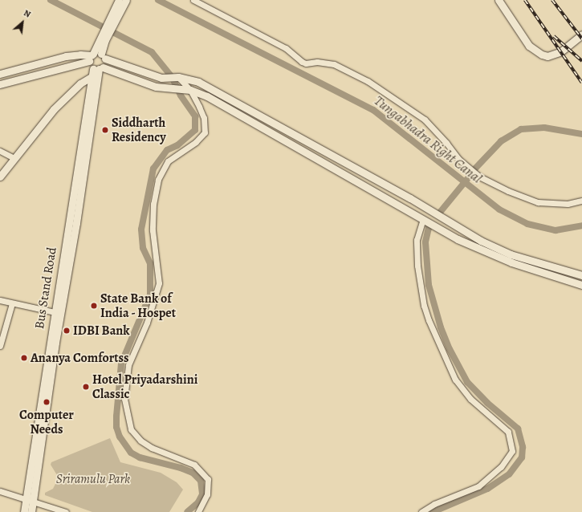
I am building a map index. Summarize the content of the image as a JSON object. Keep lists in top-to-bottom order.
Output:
{
  "streets": {
    "main road": ["Bus Stand Road"]
  },
  "water": ["Tungabhadra Right Canal"],
  "parks": ["Sriramulu Park"],
  "places": [
    "Siddharth Residency",
    "State Bank of India - Hospet",
    "IDBI Bank",
    "Ananya Comfortss",
    "Hotel Priyadarshini Classic",
    "Computer Needs"
  ],
  "north": "top right"
}
